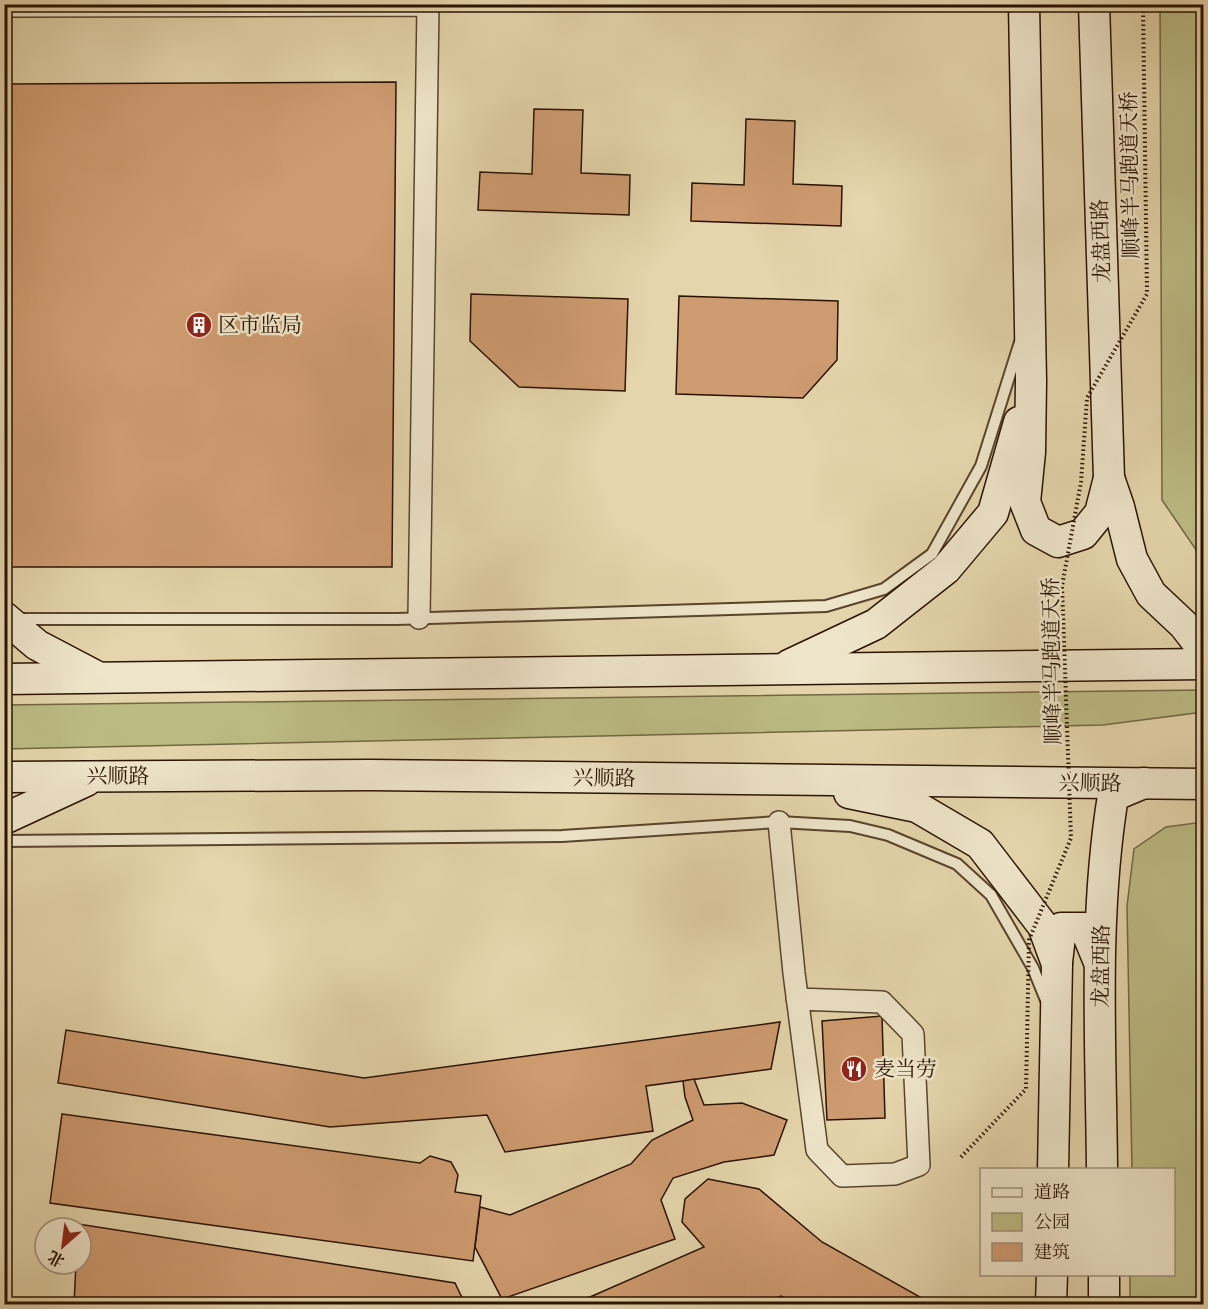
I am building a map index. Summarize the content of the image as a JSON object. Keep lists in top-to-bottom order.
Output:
{
  "streets": {
    "main road": ["龙盘西路", "兴顺路"],
    "path": ["顺峰半马跑道天桥"]
  },
  "crossings": [
    ["龙盘西路", "兴顺路"]
  ],
  "places": {
    "building": ["区市监局"],
    "restaurant": ["麦当劳"]
  },
  "legend": ["道路", "公园", "建筑"],
  "north": "bottom left"
}
